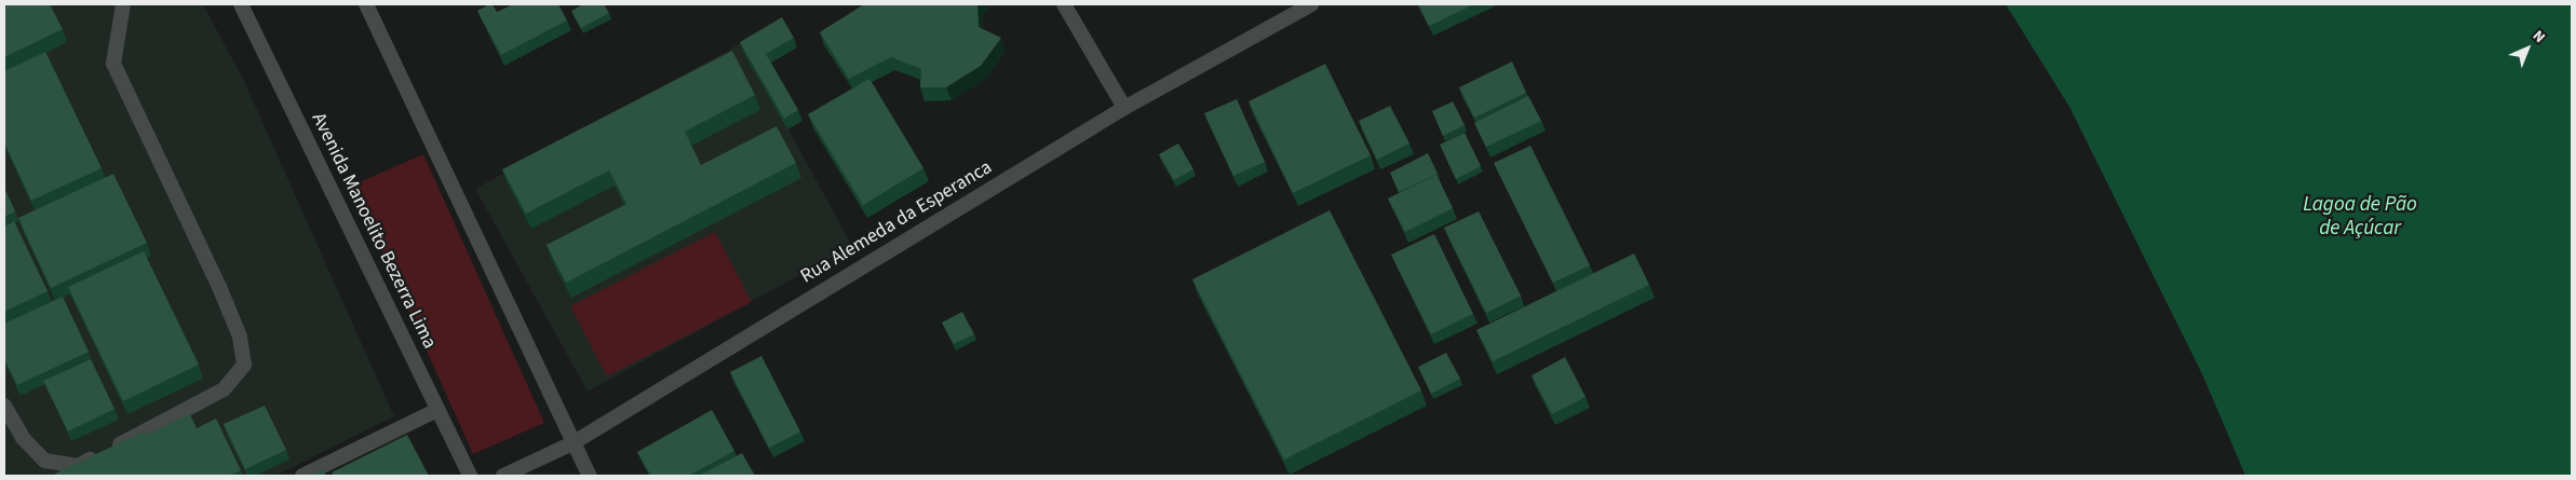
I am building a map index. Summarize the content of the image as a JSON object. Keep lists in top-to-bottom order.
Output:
{
  "streets": {
    "street": ["Rua Alemeda da Esperanca", "Avenida Manoelito Bezerra Lima"]
  },
  "water": ["Lagoa de Pão de Açúcar"],
  "north": "top right"
}
